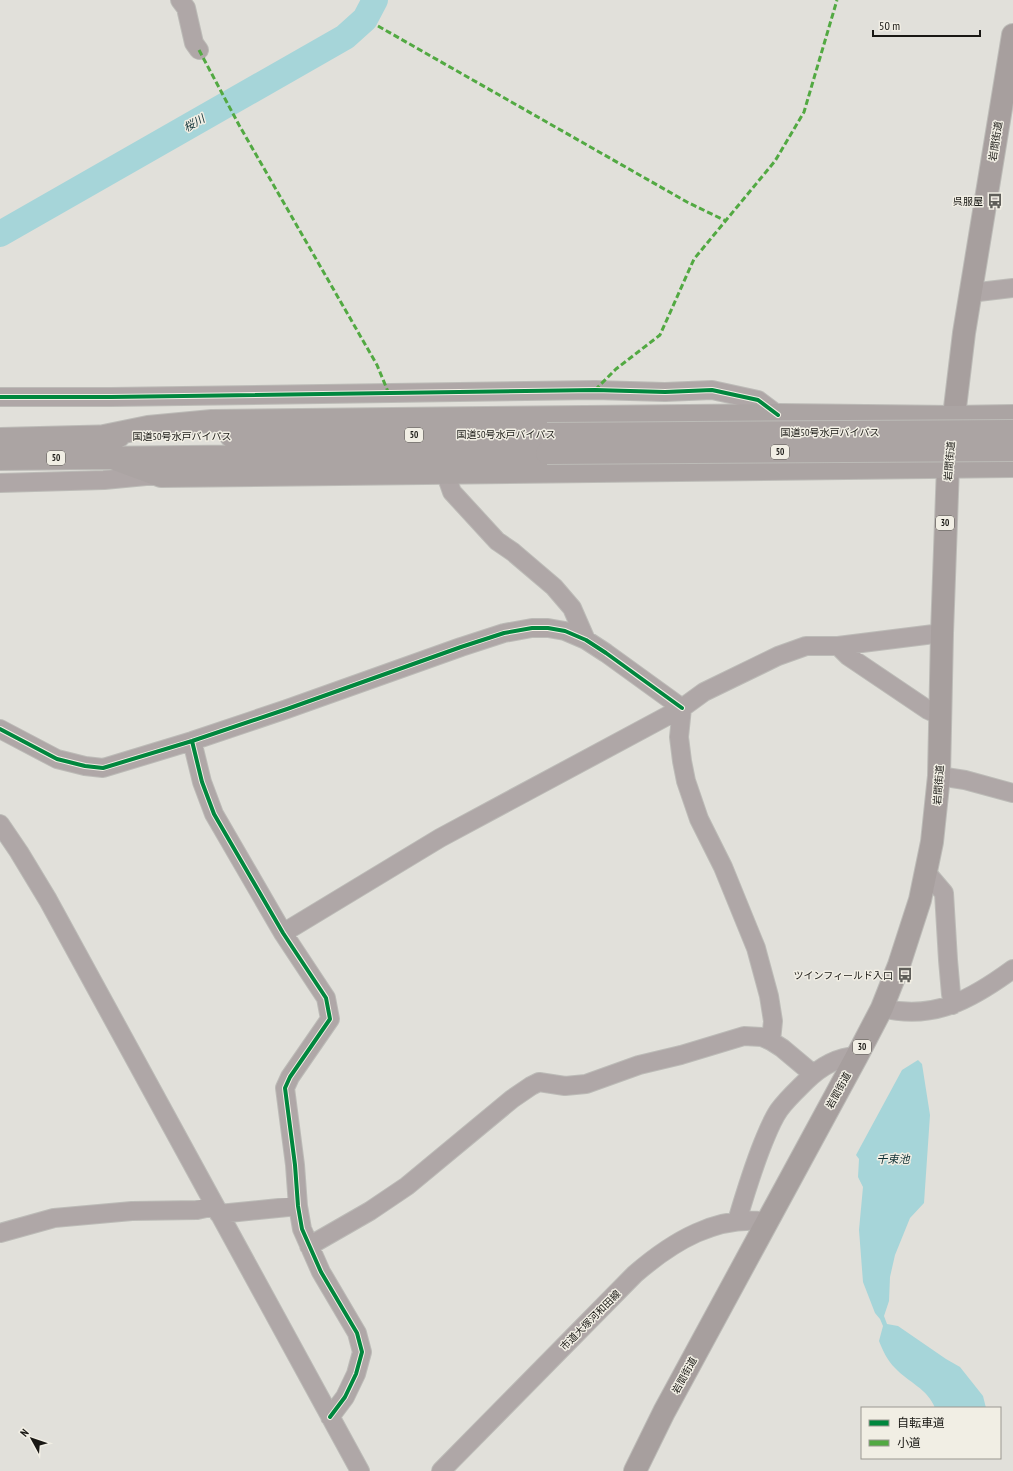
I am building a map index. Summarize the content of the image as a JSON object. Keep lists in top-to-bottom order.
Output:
{
  "streets": {
    "highway": ["国道50号水戸バイパス", "50"],
    "main road": ["岩間街道", "30"],
    "street": ["市道大塚河和田線"]
  },
  "crossings": [
    ["岩間街道", "市道大塚河和田線"]
  ],
  "water": ["桜川", "千束池"],
  "places": {
    "bus stop": ["呉服屋", "ツインフィールド入口"]
  },
  "legend": ["自転車道", "小道"],
  "scale_bar": "50 m",
  "north": "top left"
}
